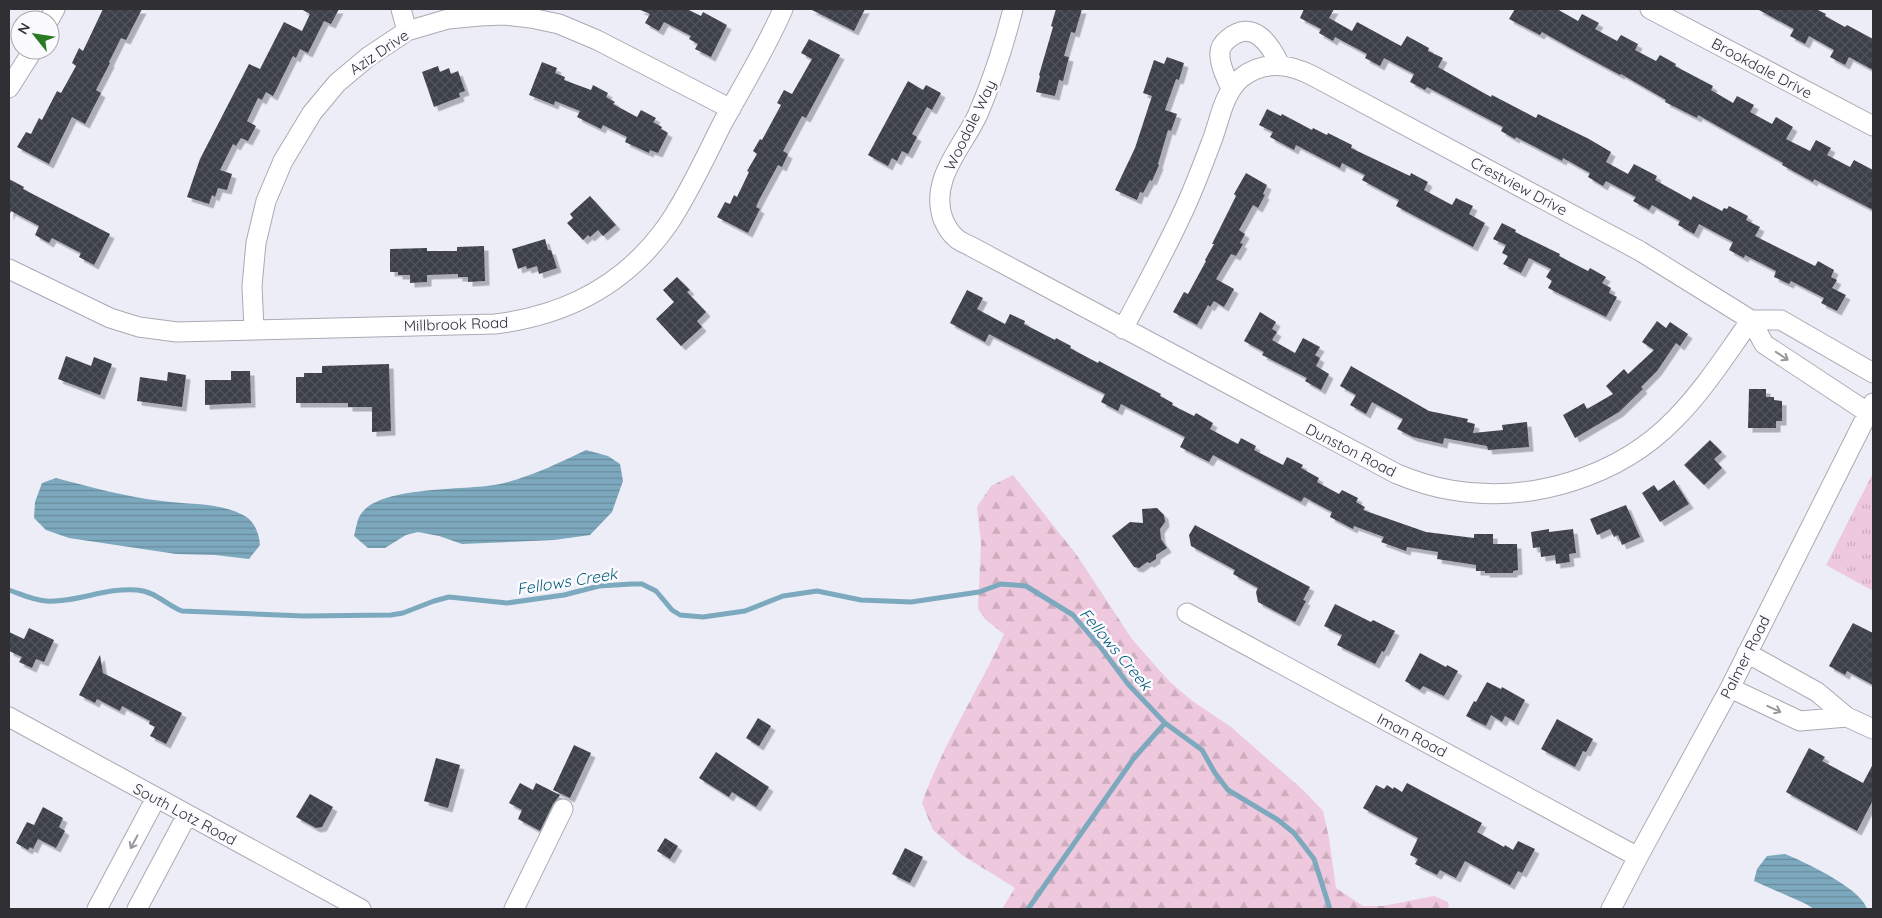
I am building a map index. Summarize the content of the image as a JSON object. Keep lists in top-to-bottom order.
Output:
{
  "streets": {
    "street": [
      "Aziz Drive",
      "Brookdale Drive",
      "Woodale Way",
      "Crestview Drive",
      "Millbrook Road",
      "Dunston Road",
      "Palmer Road",
      "Iman Road",
      "South Lotz Road"
    ]
  },
  "crossings": [
    ["Aziz Drive", "Millbrook Road"],
    ["Woodale Way", "Dunston Road"],
    ["Crestview Drive", "Dunston Road"],
    ["Palmer Road", "Iman Road"]
  ],
  "water": ["Fellows Creek"],
  "north": "top left"
}
